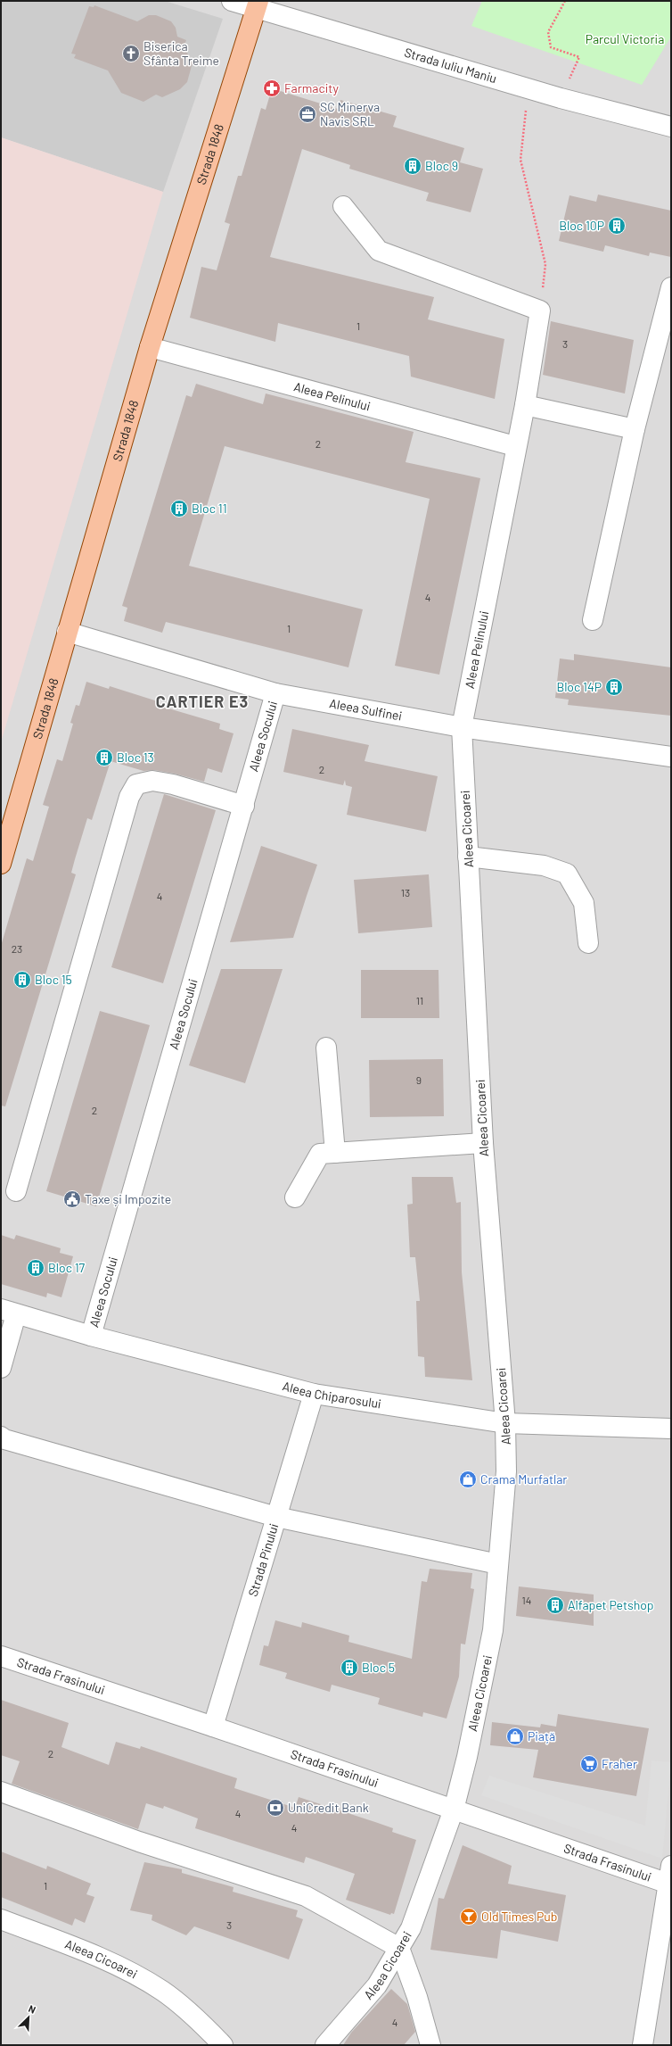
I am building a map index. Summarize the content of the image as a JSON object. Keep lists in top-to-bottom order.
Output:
{
  "streets": {
    "main road": ["Strada 1848"],
    "street": [
      "Strada Iuliu Maniu",
      "Aleea Pelinului",
      "Aleea Sulfinei",
      "Aleea Socului",
      "Aleea Cicoarei",
      "Aleea Chiparosului",
      "Strada Pinului",
      "Strada Frasinului"
    ]
  },
  "crossings": [
    ["Strada Iuliu Maniu", "Strada 1848"],
    ["Strada 1848", "Aleea Pelinului"],
    ["Strada 1848", "Aleea Sulfinei"],
    ["Aleea Pelinului", "Aleea Sulfinei"],
    ["Aleea Pelinului", "Aleea Cicoarei"],
    ["Aleea Sulfinei", "Aleea Socului"],
    ["Aleea Sulfinei", "Aleea Cicoarei"],
    ["Aleea Socului", "Aleea Chiparosului"],
    ["Aleea Cicoarei", "Aleea Chiparosului"],
    ["Aleea Cicoarei", "Strada Frasinului"],
    ["Aleea Chiparosului", "Strada Pinului"],
    ["Strada Pinului", "Strada Frasinului"]
  ],
  "districts": ["CARTIER E3"],
  "parks": ["Parcul Victoria"],
  "places": {
    "church": ["Biserica Sfânta Treime"],
    "pharmacy": ["Farmacity"],
    "office": ["SC Minerva Navis SRL"],
    "building": [
      "Bloc 9",
      "Bloc 10P",
      "Bloc 11",
      "Bloc 14P",
      "Bloc 13",
      "Bloc 15",
      "Bloc 17",
      "Alfapet Petshop",
      "Bloc 5"
    ],
    "public building": ["Taxe și Impozite"],
    "shop": ["Crama Murfatlar", "Piață"],
    "supermarket": ["Fraher"],
    "bank": ["UniCredit Bank"],
    "bar": ["Old Times Pub"]
  },
  "house_numbers": [
    "1",
    "3",
    "2",
    "4",
    "1",
    "2",
    "13",
    "4",
    "23",
    "11",
    "9",
    "2",
    "14",
    "2",
    "4",
    "4",
    "1",
    "3",
    "4"
  ],
  "north": "top right"
}
